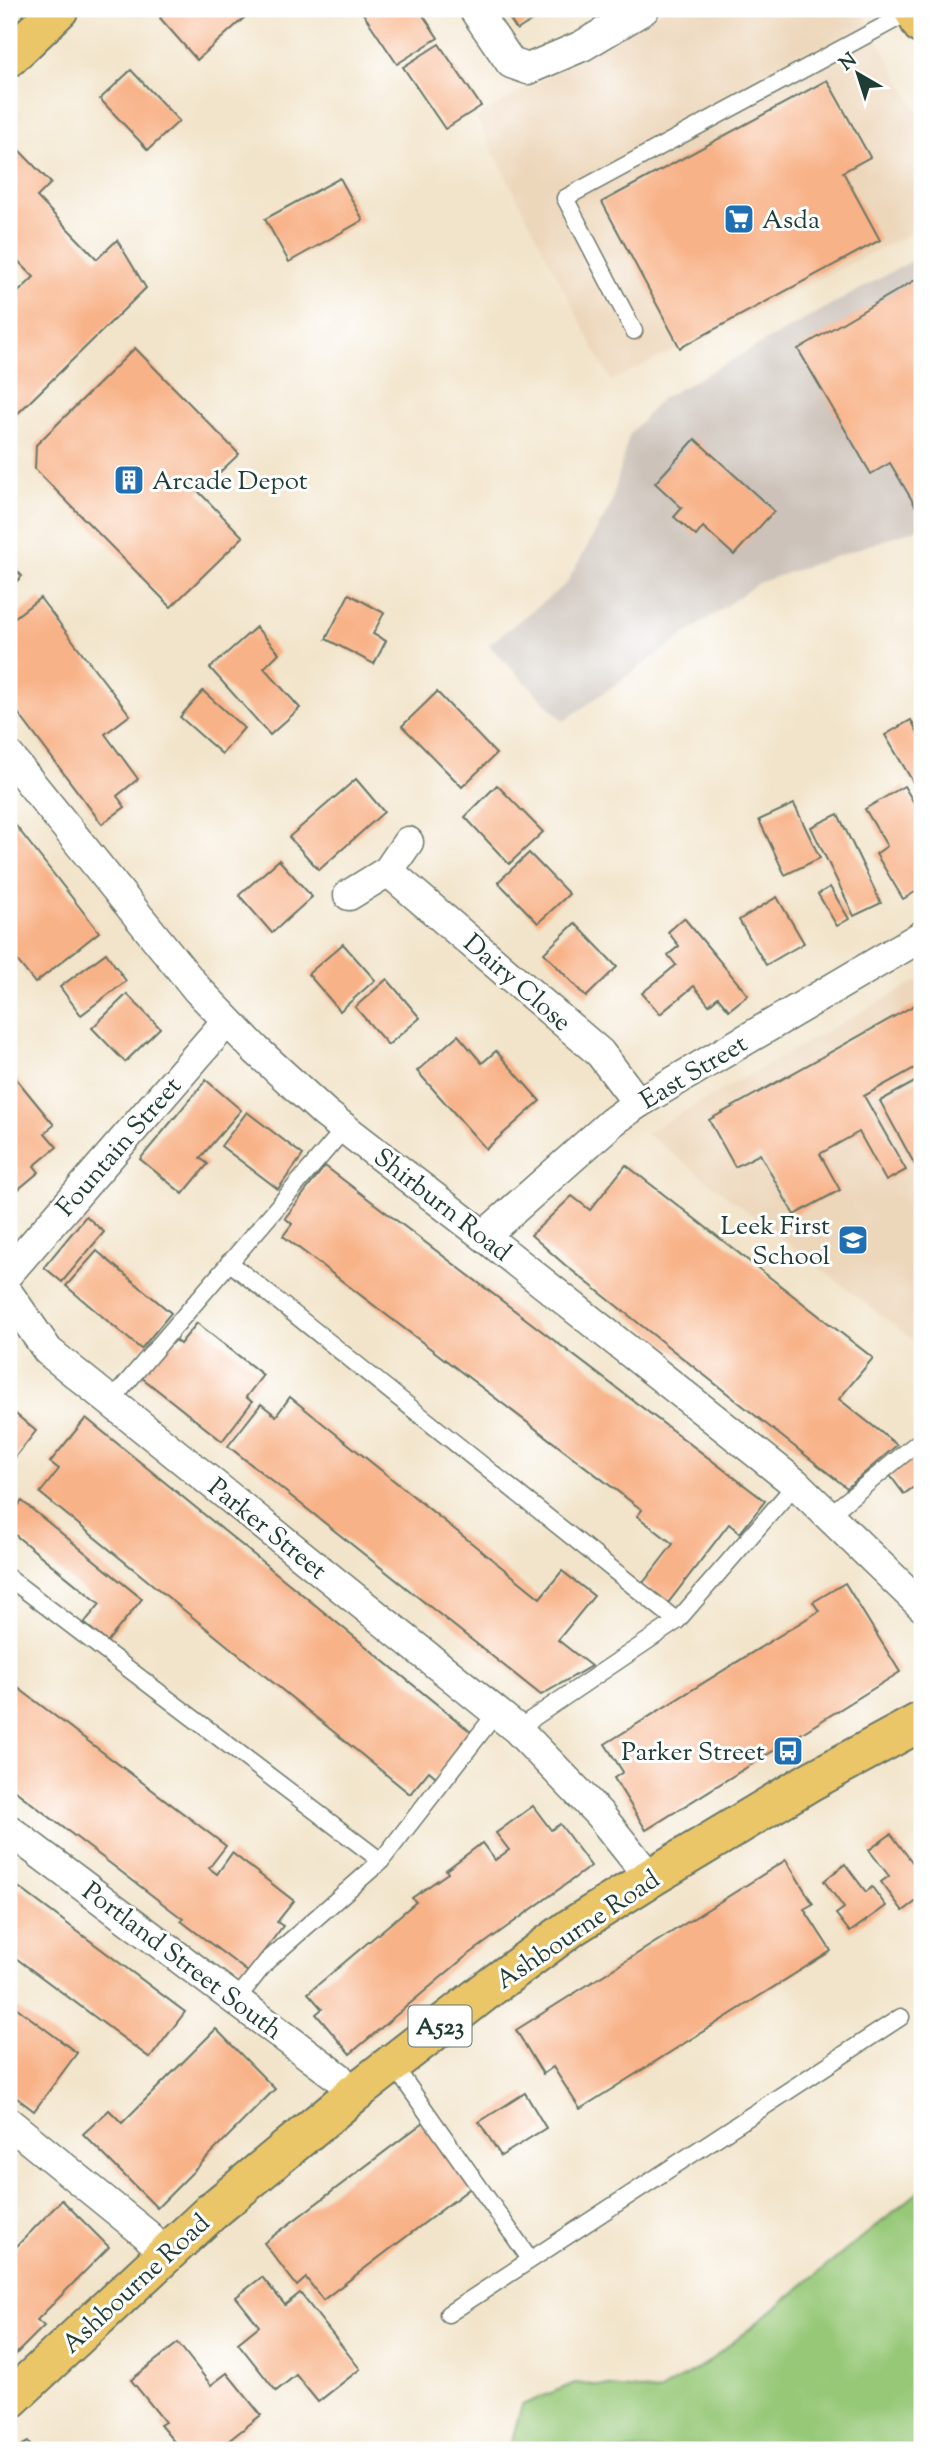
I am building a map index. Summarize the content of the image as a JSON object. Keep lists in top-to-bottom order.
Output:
{
  "streets": {
    "highway": ["Ashbourne Road", "A523"],
    "street": [
      "Dairy Close",
      "East Street",
      "Fountain Street",
      "Shirburn Road",
      "Parker Street",
      "Portland Street South"
    ]
  },
  "crossings": [
    ["Dairy Close", "East Street"],
    ["East Street", "Shirburn Road"],
    ["Fountain Street", "Shirburn Road"],
    ["Parker Street", "Ashbourne Road"],
    ["Ashbourne Road", "Portland Street South"]
  ],
  "places": {
    "supermarket": ["Asda"],
    "building": ["Arcade Depot"],
    "school or university": ["Leek First School"],
    "bus stop": ["Parker Street"]
  },
  "north": "top left"
}
